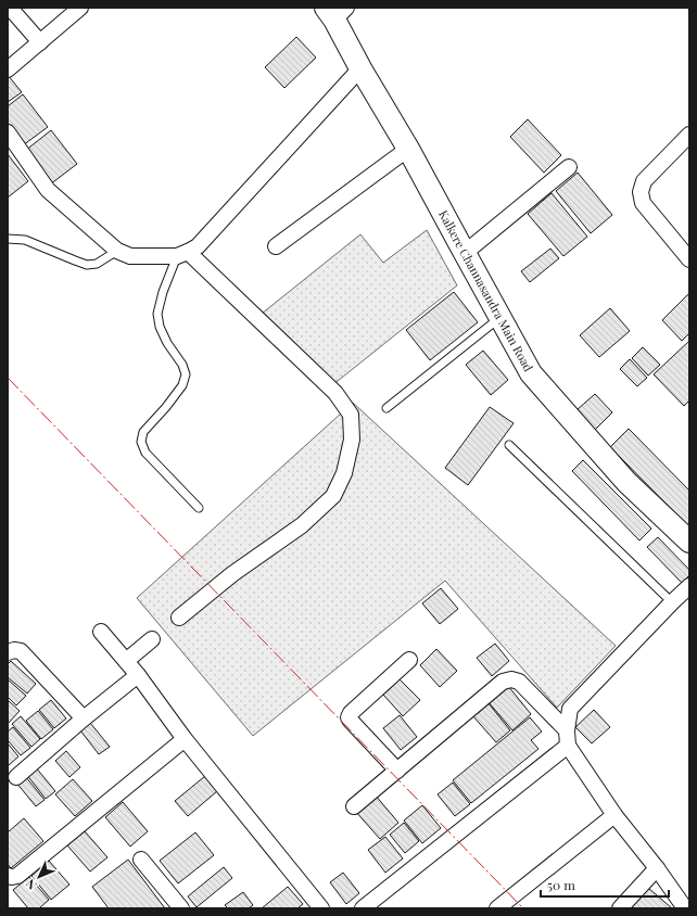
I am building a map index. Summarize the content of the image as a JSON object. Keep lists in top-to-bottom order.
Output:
{
  "streets": {
    "main road": ["Kalkere Channasandra Main Road"]
  },
  "scale_bar": "50 m",
  "north": "bottom left"
}
